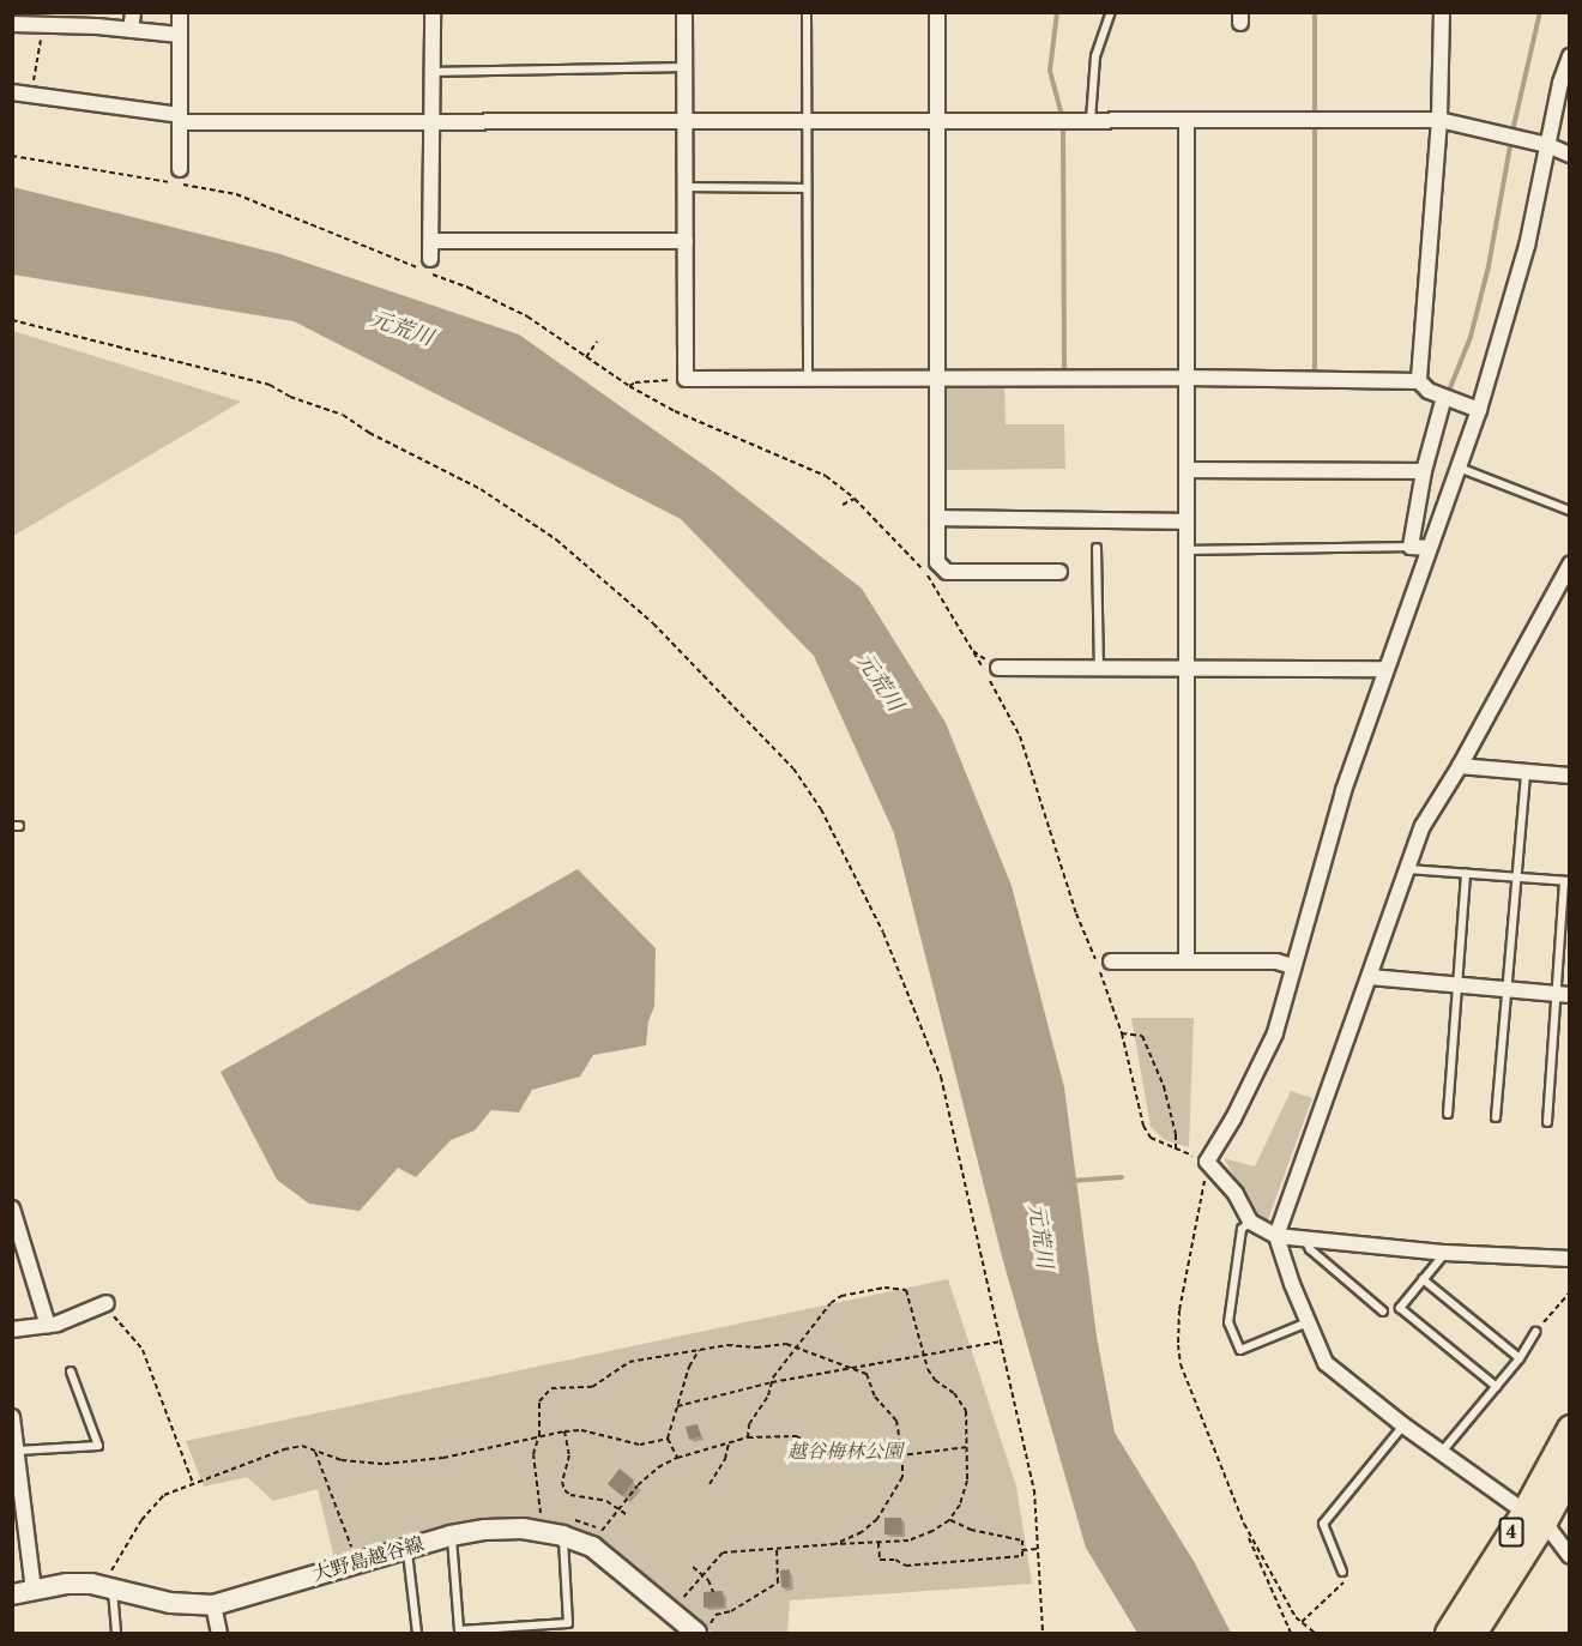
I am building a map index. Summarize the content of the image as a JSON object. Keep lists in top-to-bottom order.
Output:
{
  "streets": {
    "highway": ["4"],
    "main road": ["大野島越谷線"]
  },
  "water": ["元荒川"],
  "parks": ["越谷梅林公園"]
}
